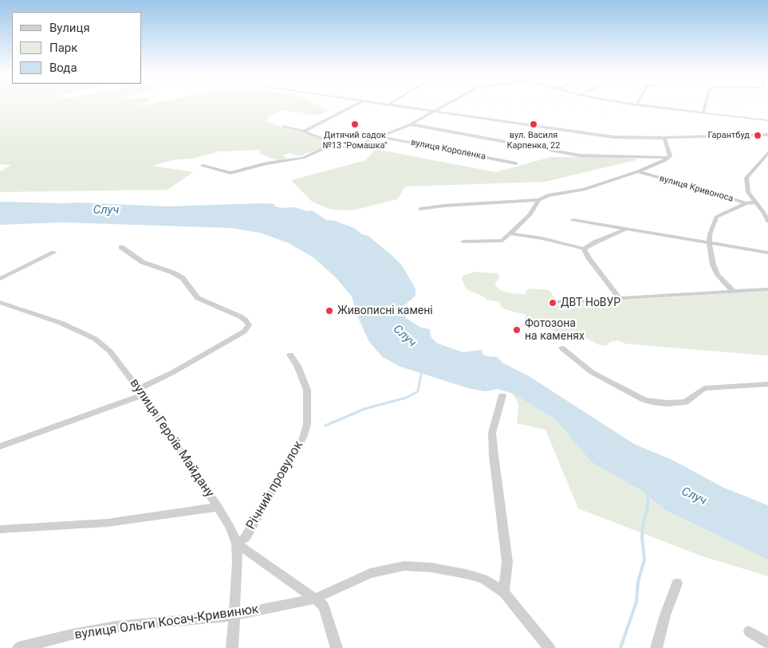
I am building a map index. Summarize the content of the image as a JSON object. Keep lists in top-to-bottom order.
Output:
{
  "streets": {
    "street": [
      "вулиця Короленка",
      "вулиця Кривоноса",
      "вулиця Героїв Майдану",
      "Річний провулок",
      "вулиця Ольги Косач-Кривинюк"
    ]
  },
  "crossings": [
    ["вулиця Героїв Майдану", "Річний провулок"],
    ["вулиця Героїв Майдану", "вулиця Ольги Косач-Кривинюк"]
  ],
  "water": ["Случ"],
  "places": [
    "Дитячий садок №13 \"Ромашка\"",
    "вул. Василя Карпенка, 22",
    "Гарантбуд",
    "ДВТ НоВУР",
    "Живописні камені",
    "Фотозона на каменях"
  ],
  "legend": ["Вулиця", "Парк", "Вода"]
}
